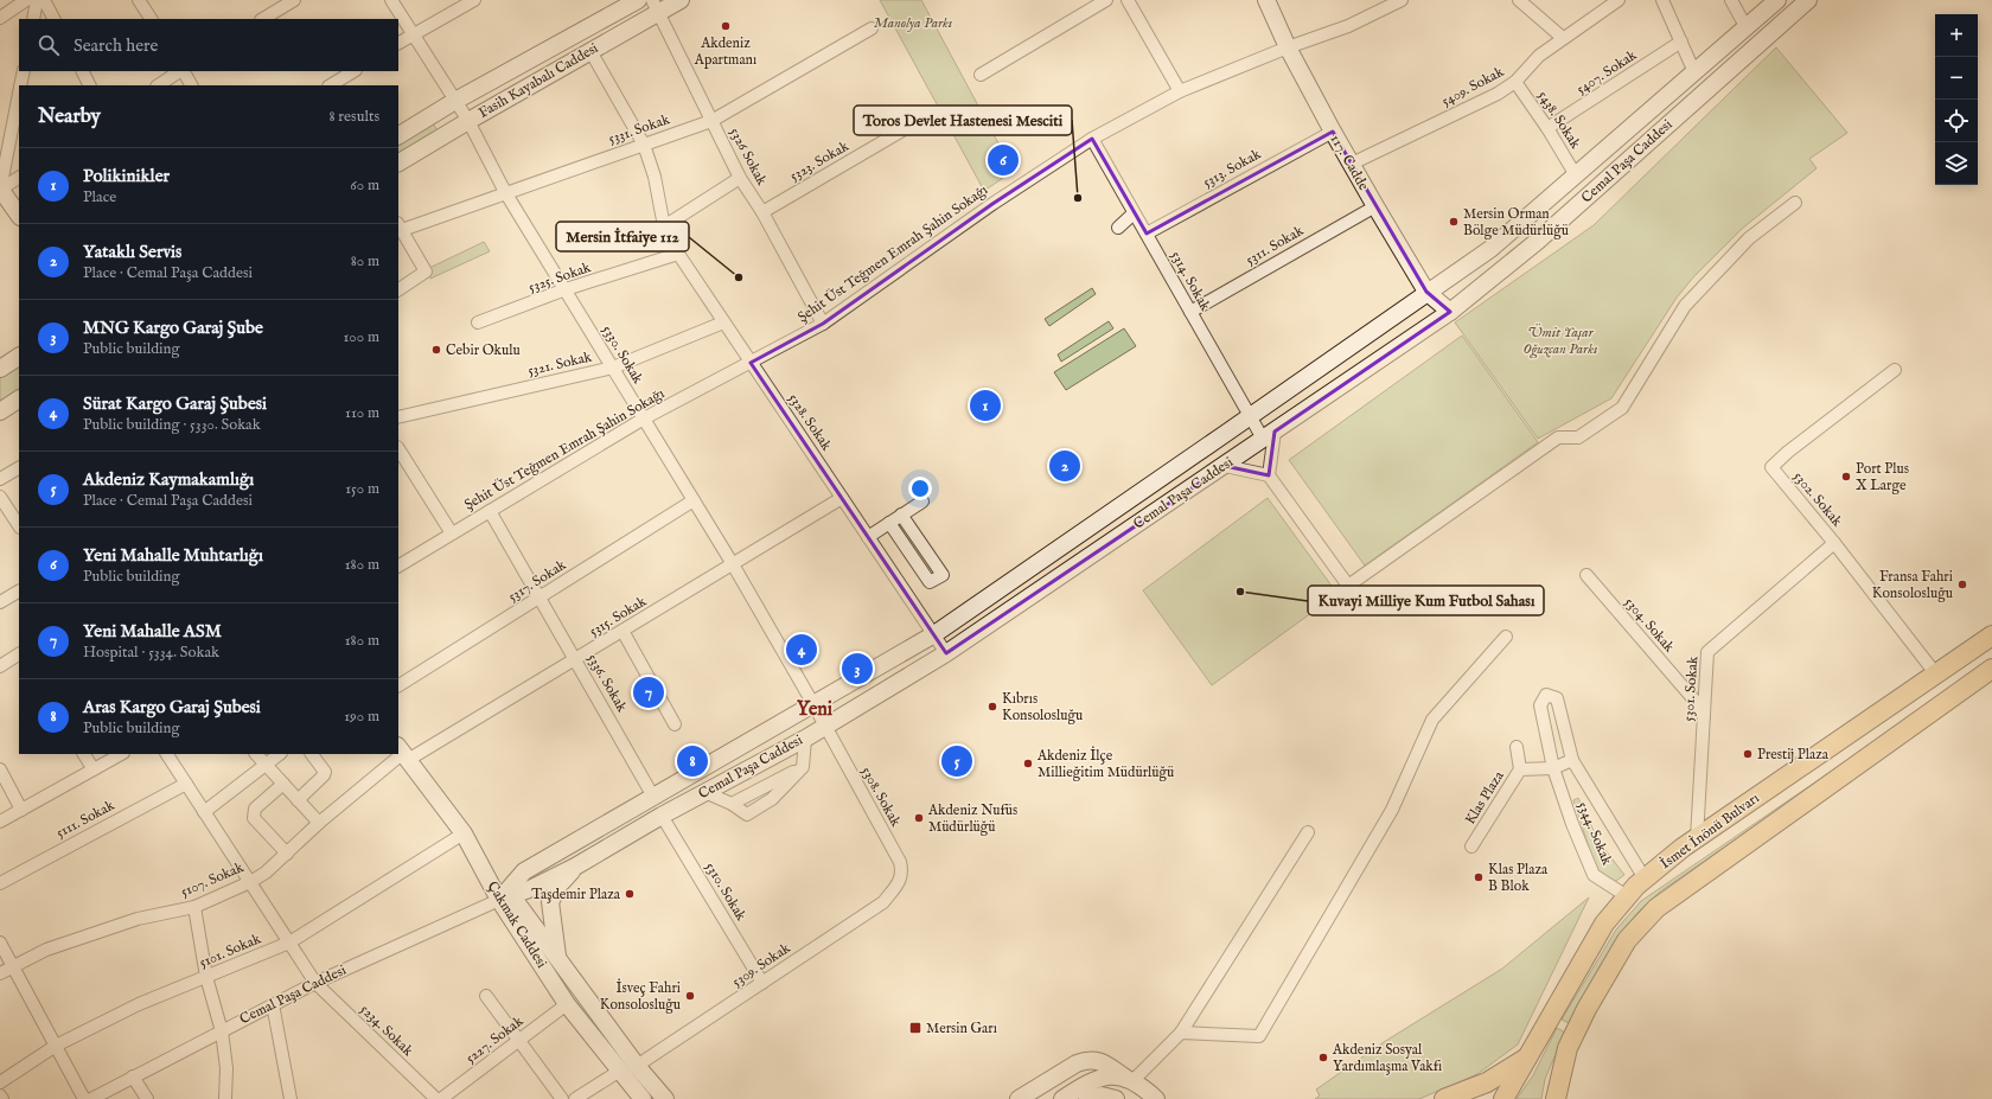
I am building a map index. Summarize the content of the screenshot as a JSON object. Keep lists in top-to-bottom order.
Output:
{
  "streets": {
    "main road": [
      "Fasih Kayabalı Caddesi",
      "Cemal Paşa Caddesi",
      "117. Cadde",
      "İsmet İnönü Bulvarı",
      "Çakmak Caddesi"
    ],
    "street": [
      "5407. Sokak",
      "5409. Sokak",
      "5438. Sokak",
      "5331. Sokak",
      "5326 Sokak",
      "5323. Sokak",
      "5313. Sokak",
      "5311. Sokak",
      "Şehit Üst Teğmen Emrah Şahin Sokağı",
      "5325. Sokak",
      "5314. Sokak",
      "5330. Sokak",
      "5321. Sokak",
      "5328. Sokak",
      "5302. Sokak",
      "5317. Sokak",
      "5315. Sokak",
      "5304. Sokak",
      "5336. Sokak",
      "5301. Sokak",
      "5308. Sokak",
      "Klas Plaza",
      "5111. Sokak",
      "5344. Sokak",
      "5107. Sokak",
      "5310. Sokak",
      "5101. Sokak",
      "5309. Sokak",
      "5234. Sokak",
      "5227. Sokak"
    ]
  },
  "crossings": [
    ["5407. Sokak", "5438. Sokak"],
    ["Fasih Kayabalı Caddesi", "5326 Sokak"],
    ["Fasih Kayabalı Caddesi", "5330. Sokak"],
    ["Fasih Kayabalı Caddesi", "5328. Sokak"],
    ["5409. Sokak", "5438. Sokak"],
    ["5409. Sokak", "117. Cadde"],
    ["5438. Sokak", "Cemal Paşa Caddesi"],
    ["5331. Sokak", "5326 Sokak"],
    ["5331. Sokak", "5330. Sokak"],
    ["5331. Sokak", "5328. Sokak"],
    ["5326 Sokak", "5323. Sokak"],
    ["5326 Sokak", "Şehit Üst Teğmen Emrah Şahin Sokağı"],
    ["Cemal Paşa Caddesi", "117. Cadde"],
    ["Cemal Paşa Caddesi", "5314. Sokak"],
    ["Cemal Paşa Caddesi", "5330. Sokak"],
    ["Cemal Paşa Caddesi", "5328. Sokak"],
    ["Cemal Paşa Caddesi", "5336. Sokak"],
    ["Cemal Paşa Caddesi", "5308. Sokak"],
    ["Cemal Paşa Caddesi", "5310. Sokak"],
    ["Cemal Paşa Caddesi", "Çakmak Caddesi"],
    ["Cemal Paşa Caddesi", "5234. Sokak"],
    ["117. Cadde", "5313. Sokak"],
    ["117. Cadde", "5311. Sokak"],
    ["117. Cadde", "Şehit Üst Teğmen Emrah Şahin Sokağı"],
    ["5313. Sokak", "5314. Sokak"],
    ["5311. Sokak", "5314. Sokak"],
    ["Şehit Üst Teğmen Emrah Şahin Sokağı", "5314. Sokak"],
    ["Şehit Üst Teğmen Emrah Şahin Sokağı", "5330. Sokak"],
    ["Şehit Üst Teğmen Emrah Şahin Sokağı", "5328. Sokak"],
    ["Şehit Üst Teğmen Emrah Şahin Sokağı", "5336. Sokak"],
    ["5325. Sokak", "5330. Sokak"],
    ["5325. Sokak", "5328. Sokak"],
    ["5330. Sokak", "5321. Sokak"],
    ["5330. Sokak", "5317. Sokak"],
    ["5330. Sokak", "5315. Sokak"],
    ["5330. Sokak", "5308. Sokak"],
    ["5321. Sokak", "5328. Sokak"],
    ["5328. Sokak", "5315. Sokak"],
    ["5302. Sokak", "5301. Sokak"],
    ["5302. Sokak", "İsmet İnönü Bulvarı"],
    ["5317. Sokak", "5336. Sokak"],
    ["5315. Sokak", "5336. Sokak"],
    ["5315. Sokak", "5107. Sokak"],
    ["5315. Sokak", "Çakmak Caddesi"],
    ["5304. Sokak", "5301. Sokak"],
    ["5301. Sokak", "İsmet İnönü Bulvarı"],
    ["5308. Sokak", "5309. Sokak"],
    ["Klas Plaza", "5344. Sokak"],
    ["5111. Sokak", "5234. Sokak"],
    ["İsmet İnönü Bulvarı", "5344. Sokak"],
    ["5107. Sokak", "Çakmak Caddesi"],
    ["5107. Sokak", "5234. Sokak"],
    ["5310. Sokak", "5309. Sokak"],
    ["Çakmak Caddesi", "5101. Sokak"],
    ["Çakmak Caddesi", "5309. Sokak"],
    ["Çakmak Caddesi", "5227. Sokak"],
    ["5101. Sokak", "5234. Sokak"]
  ],
  "districts": ["Yeni"],
  "parks": ["Manolya Parkı", "Ümit Yaşar Oğuzcan Parkı"],
  "places": {
    "other": [
      "Akdeniz Apartmanı",
      "Toros Devlet Hastenesi Mesciti",
      "Mersin Orman Bölge Müdürlüğü",
      "Mersin İtfaiye 112",
      "Cebir Okulu",
      "Port Plus X Large",
      "Fransa Fahri Konsolosluğu",
      "Kuvayi Milliye Kum Futbol Sahası",
      "Kıbrıs Konsolosluğu",
      "Prestij Plaza",
      "Akdeniz İlçe Millieğitim Müdürlüğü",
      "Akdeniz Nufüs Müdürlüğü",
      "Klas Plaza B Blok",
      "Taşdemir Plaza",
      "İsveç Fahri Konsolosluğu",
      "Akdeniz Sosyal Yardımlaşma Vakfı"
    ],
    "transit": ["Mersin Garı"]
  },
  "page": {
    "map_buttons": ["+", "−"],
    "search": "Search here",
    "heading": ["Nearby", "8 results"],
    "pins": [
      "6",
      "1",
      "2",
      "4",
      "3",
      "7",
      "5",
      "8"
    ],
    "list": [
      {
        "mark": "1",
        "name": "Polikinikler",
        "note": "Place",
        "value": "60 m"
      },
      {
        "mark": "2",
        "name": "Yataklı Servis",
        "note": "Place · Cemal Paşa Caddesi",
        "value": "80 m"
      },
      {
        "mark": "3",
        "name": "MNG Kargo Garaj Şube",
        "note": "Public building",
        "value": "100 m"
      },
      {
        "mark": "4",
        "name": "Sürat Kargo Garaj Şubesi",
        "note": "Public building · 5330. Sokak",
        "value": "110 m"
      },
      {
        "mark": "5",
        "name": "Akdeniz Kaymakamlığı",
        "note": "Place · Cemal Paşa Caddesi",
        "value": "150 m"
      },
      {
        "mark": "6",
        "name": "Yeni Mahalle Muhtarlığı",
        "note": "Public building",
        "value": "180 m"
      },
      {
        "mark": "7",
        "name": "Yeni Mahalle ASM",
        "note": "Hospital · 5334. Sokak",
        "value": "180 m"
      },
      {
        "mark": "8",
        "name": "Aras Kargo Garaj Şubesi",
        "note": "Public building",
        "value": "190 m"
      }
    ]
  }
}
